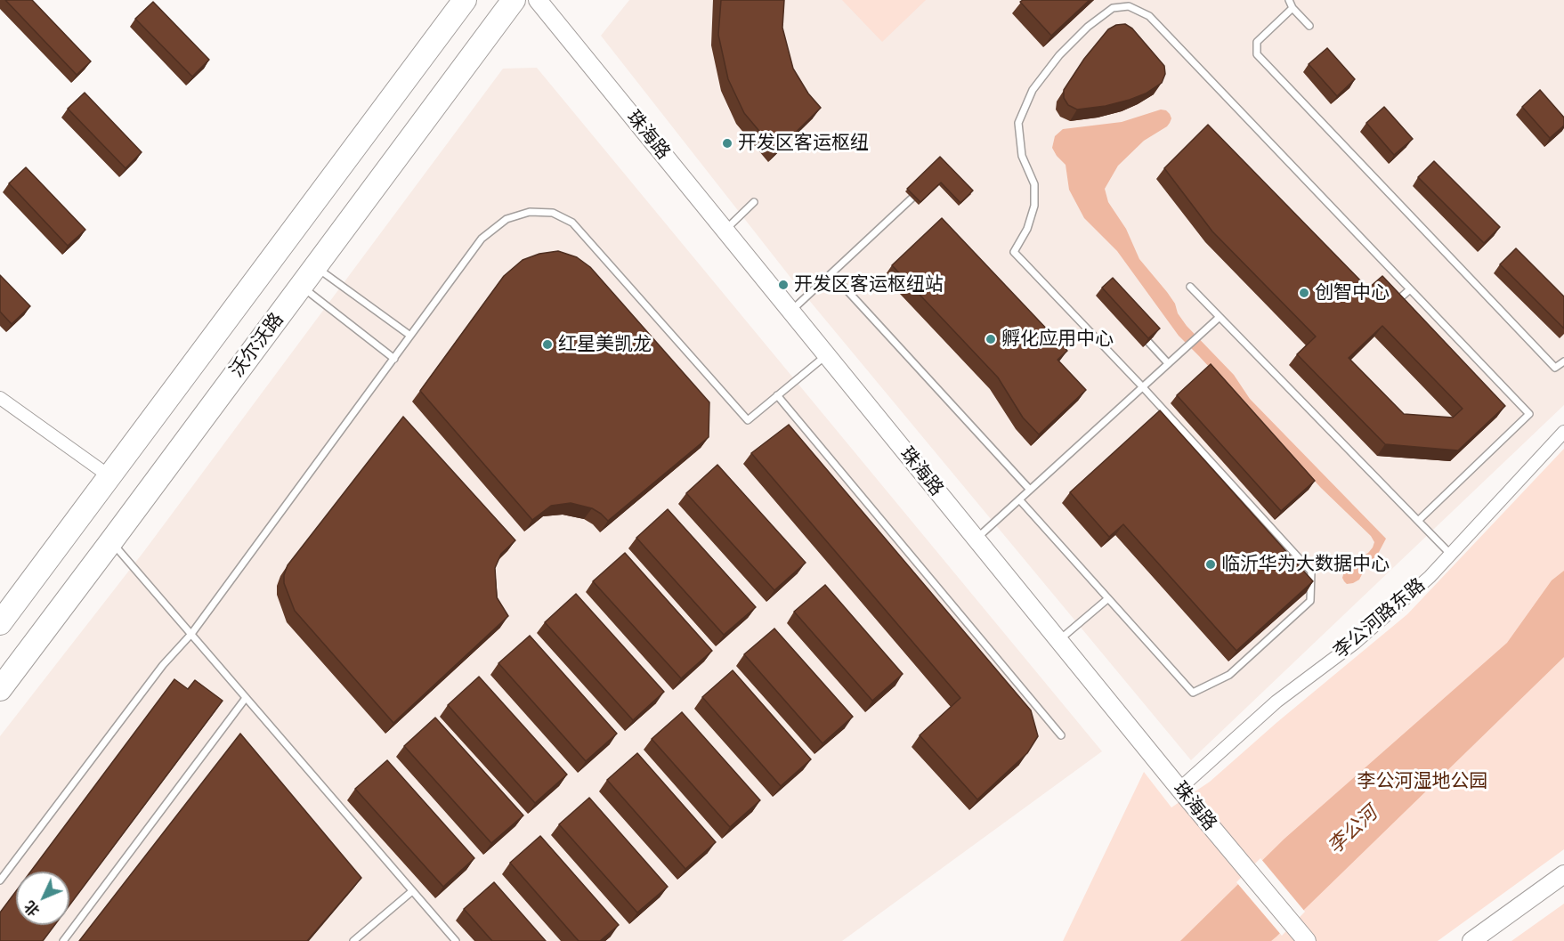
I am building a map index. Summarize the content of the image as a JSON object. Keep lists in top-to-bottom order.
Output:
{
  "streets": {
    "highway": ["沃尔沃路"],
    "main road": ["珠海路"],
    "street": ["李公河路东路"]
  },
  "crossings": [
    ["珠海路", "李公河路东路"]
  ],
  "water": ["李公河"],
  "parks": ["李公河湿地公园"],
  "places": [
    "开发区客运枢纽",
    "开发区客运枢纽站",
    "创智中心",
    "孵化应用中心",
    "红星美凯龙",
    "临沂华为大数据中心"
  ],
  "north": "bottom left"
}
